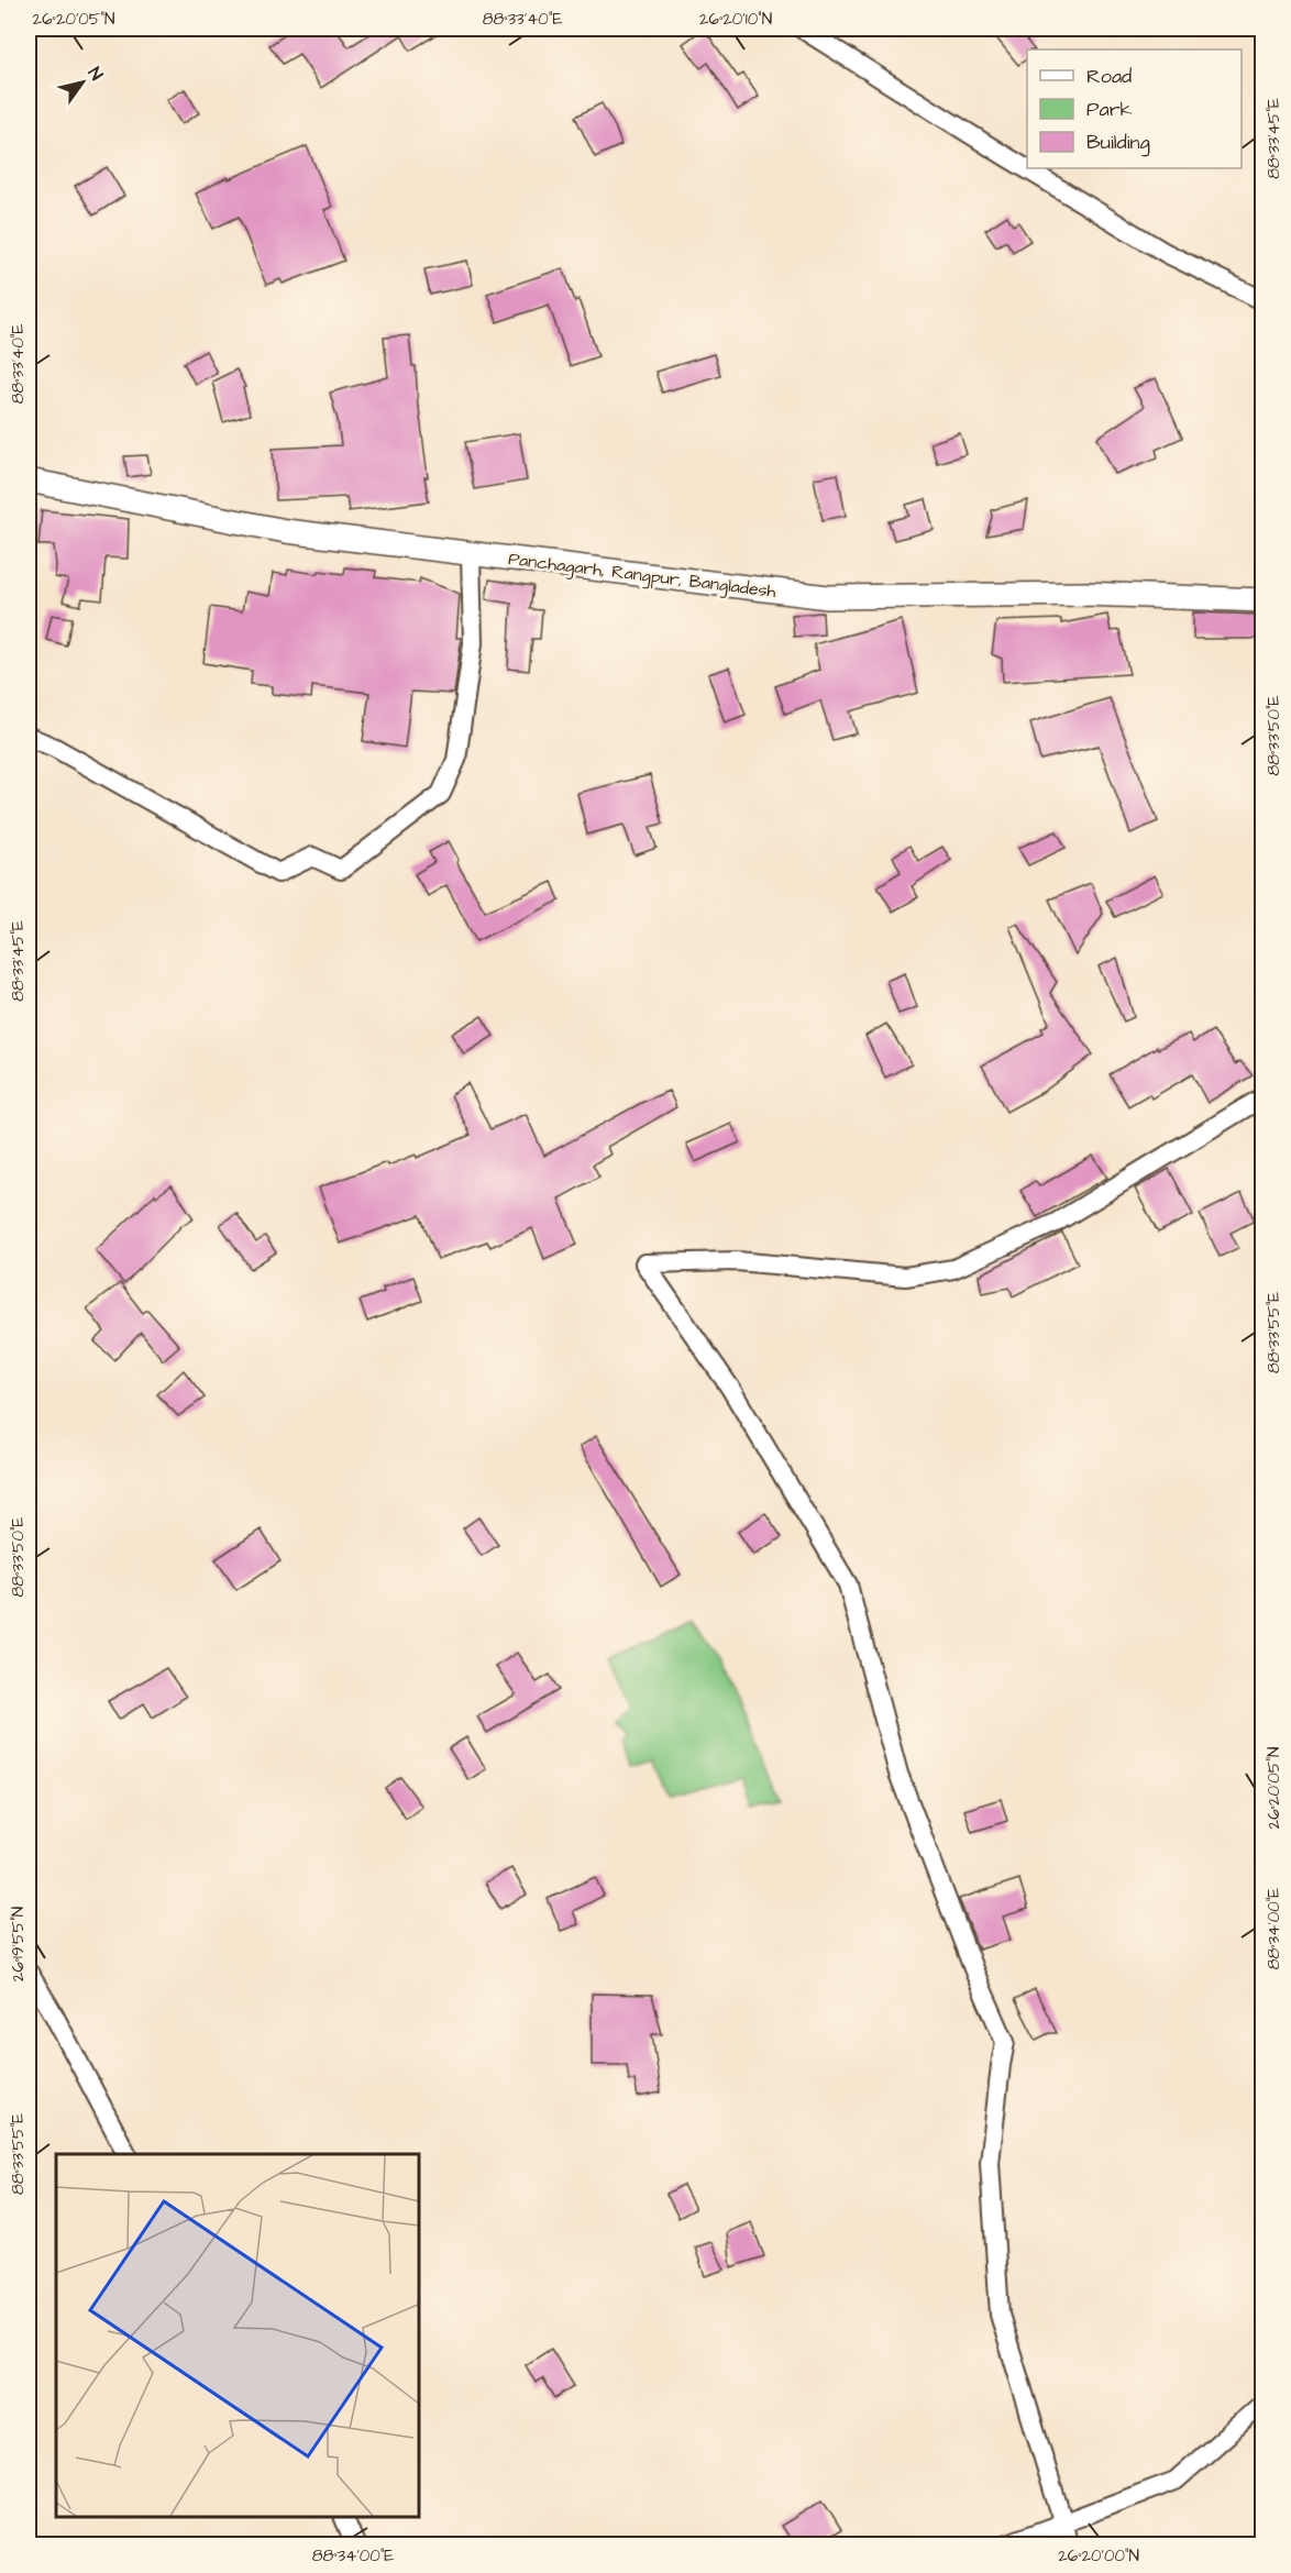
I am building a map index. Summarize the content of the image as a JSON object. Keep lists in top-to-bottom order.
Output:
{
  "streets": {
    "street": ["Panchagarh, Rangpur, Bangladesh"]
  },
  "legend": ["Road", "Park", "Building"],
  "north": "top right",
  "coordinates": [
    "26°20'05\"N",
    "88°33'40\"E",
    "26°20'10\"N",
    "88°33'45\"E",
    "88°33'50\"E",
    "88°33'55\"E",
    "88°34'00\"E",
    "26°19'55\"N",
    "26°20'00\"N"
  ]
}
